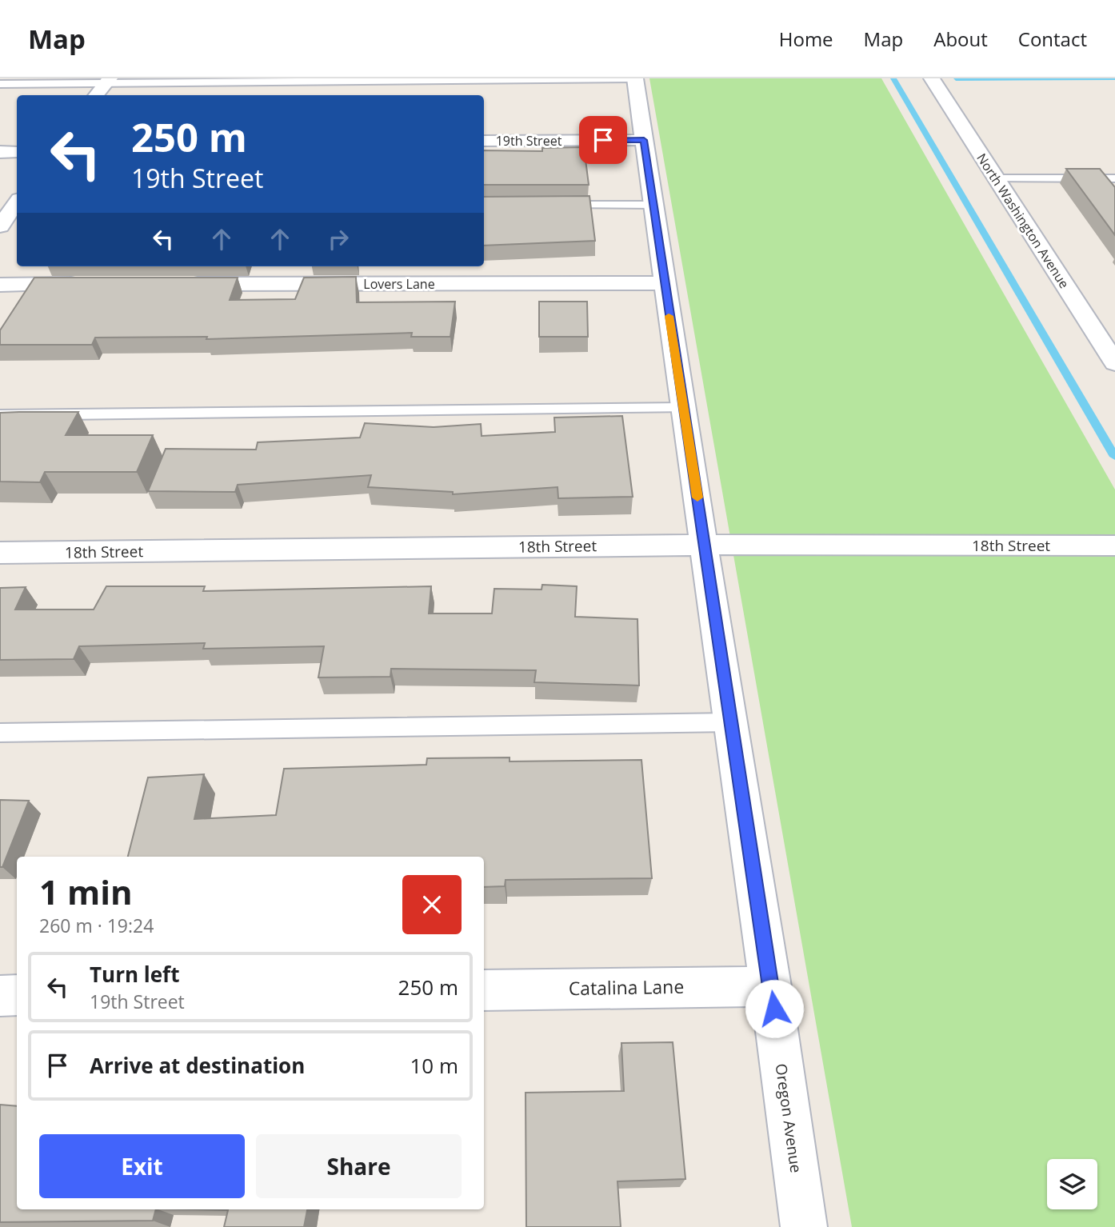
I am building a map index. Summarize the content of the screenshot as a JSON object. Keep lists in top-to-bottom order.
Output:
{
  "streets": {
    "street": [
      "19th Street",
      "North Washington Avenue",
      "Lovers Lane",
      "18th Street",
      "Catalina Lane",
      "Oregon Avenue"
    ]
  },
  "crossings": [
    ["19th Street", "Oregon Avenue"],
    ["Lovers Lane", "Oregon Avenue"],
    ["18th Street", "Oregon Avenue"],
    ["Catalina Lane", "Oregon Avenue"]
  ],
  "page": {
    "header": "Map",
    "nav": [
      "Home",
      "Map",
      "About",
      "Contact"
    ],
    "turn": ["250 m", "19th Street"],
    "heading": ["1 min", "260 m · 19:24"],
    "list": [
      {
        "name": "Turn left",
        "note": "19th Street",
        "value": "250 m"
      },
      {
        "name": "Arrive at destination",
        "value": "10 m"
      }
    ],
    "buttons": ["Exit", "Share"]
  }
}
